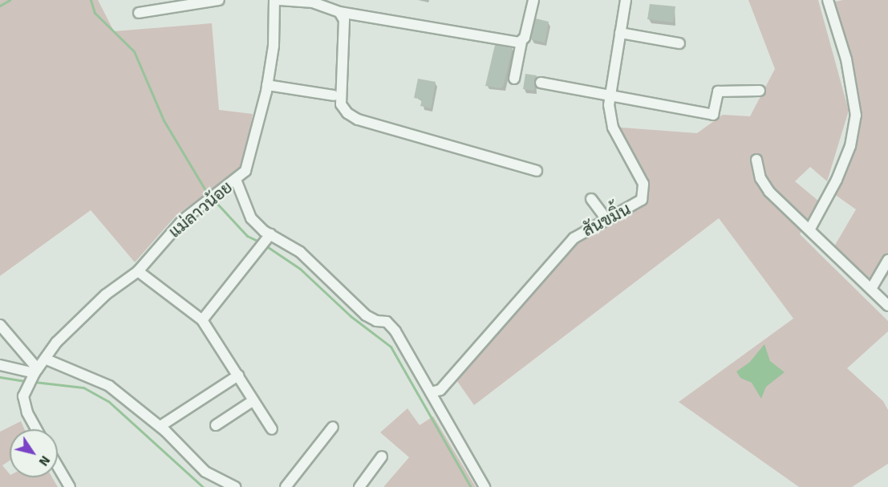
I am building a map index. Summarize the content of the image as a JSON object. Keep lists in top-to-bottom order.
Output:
{
  "streets": {
    "street": ["แม่ลาวน้อย", "สันขมิ้น"]
  },
  "north": "bottom right"
}
